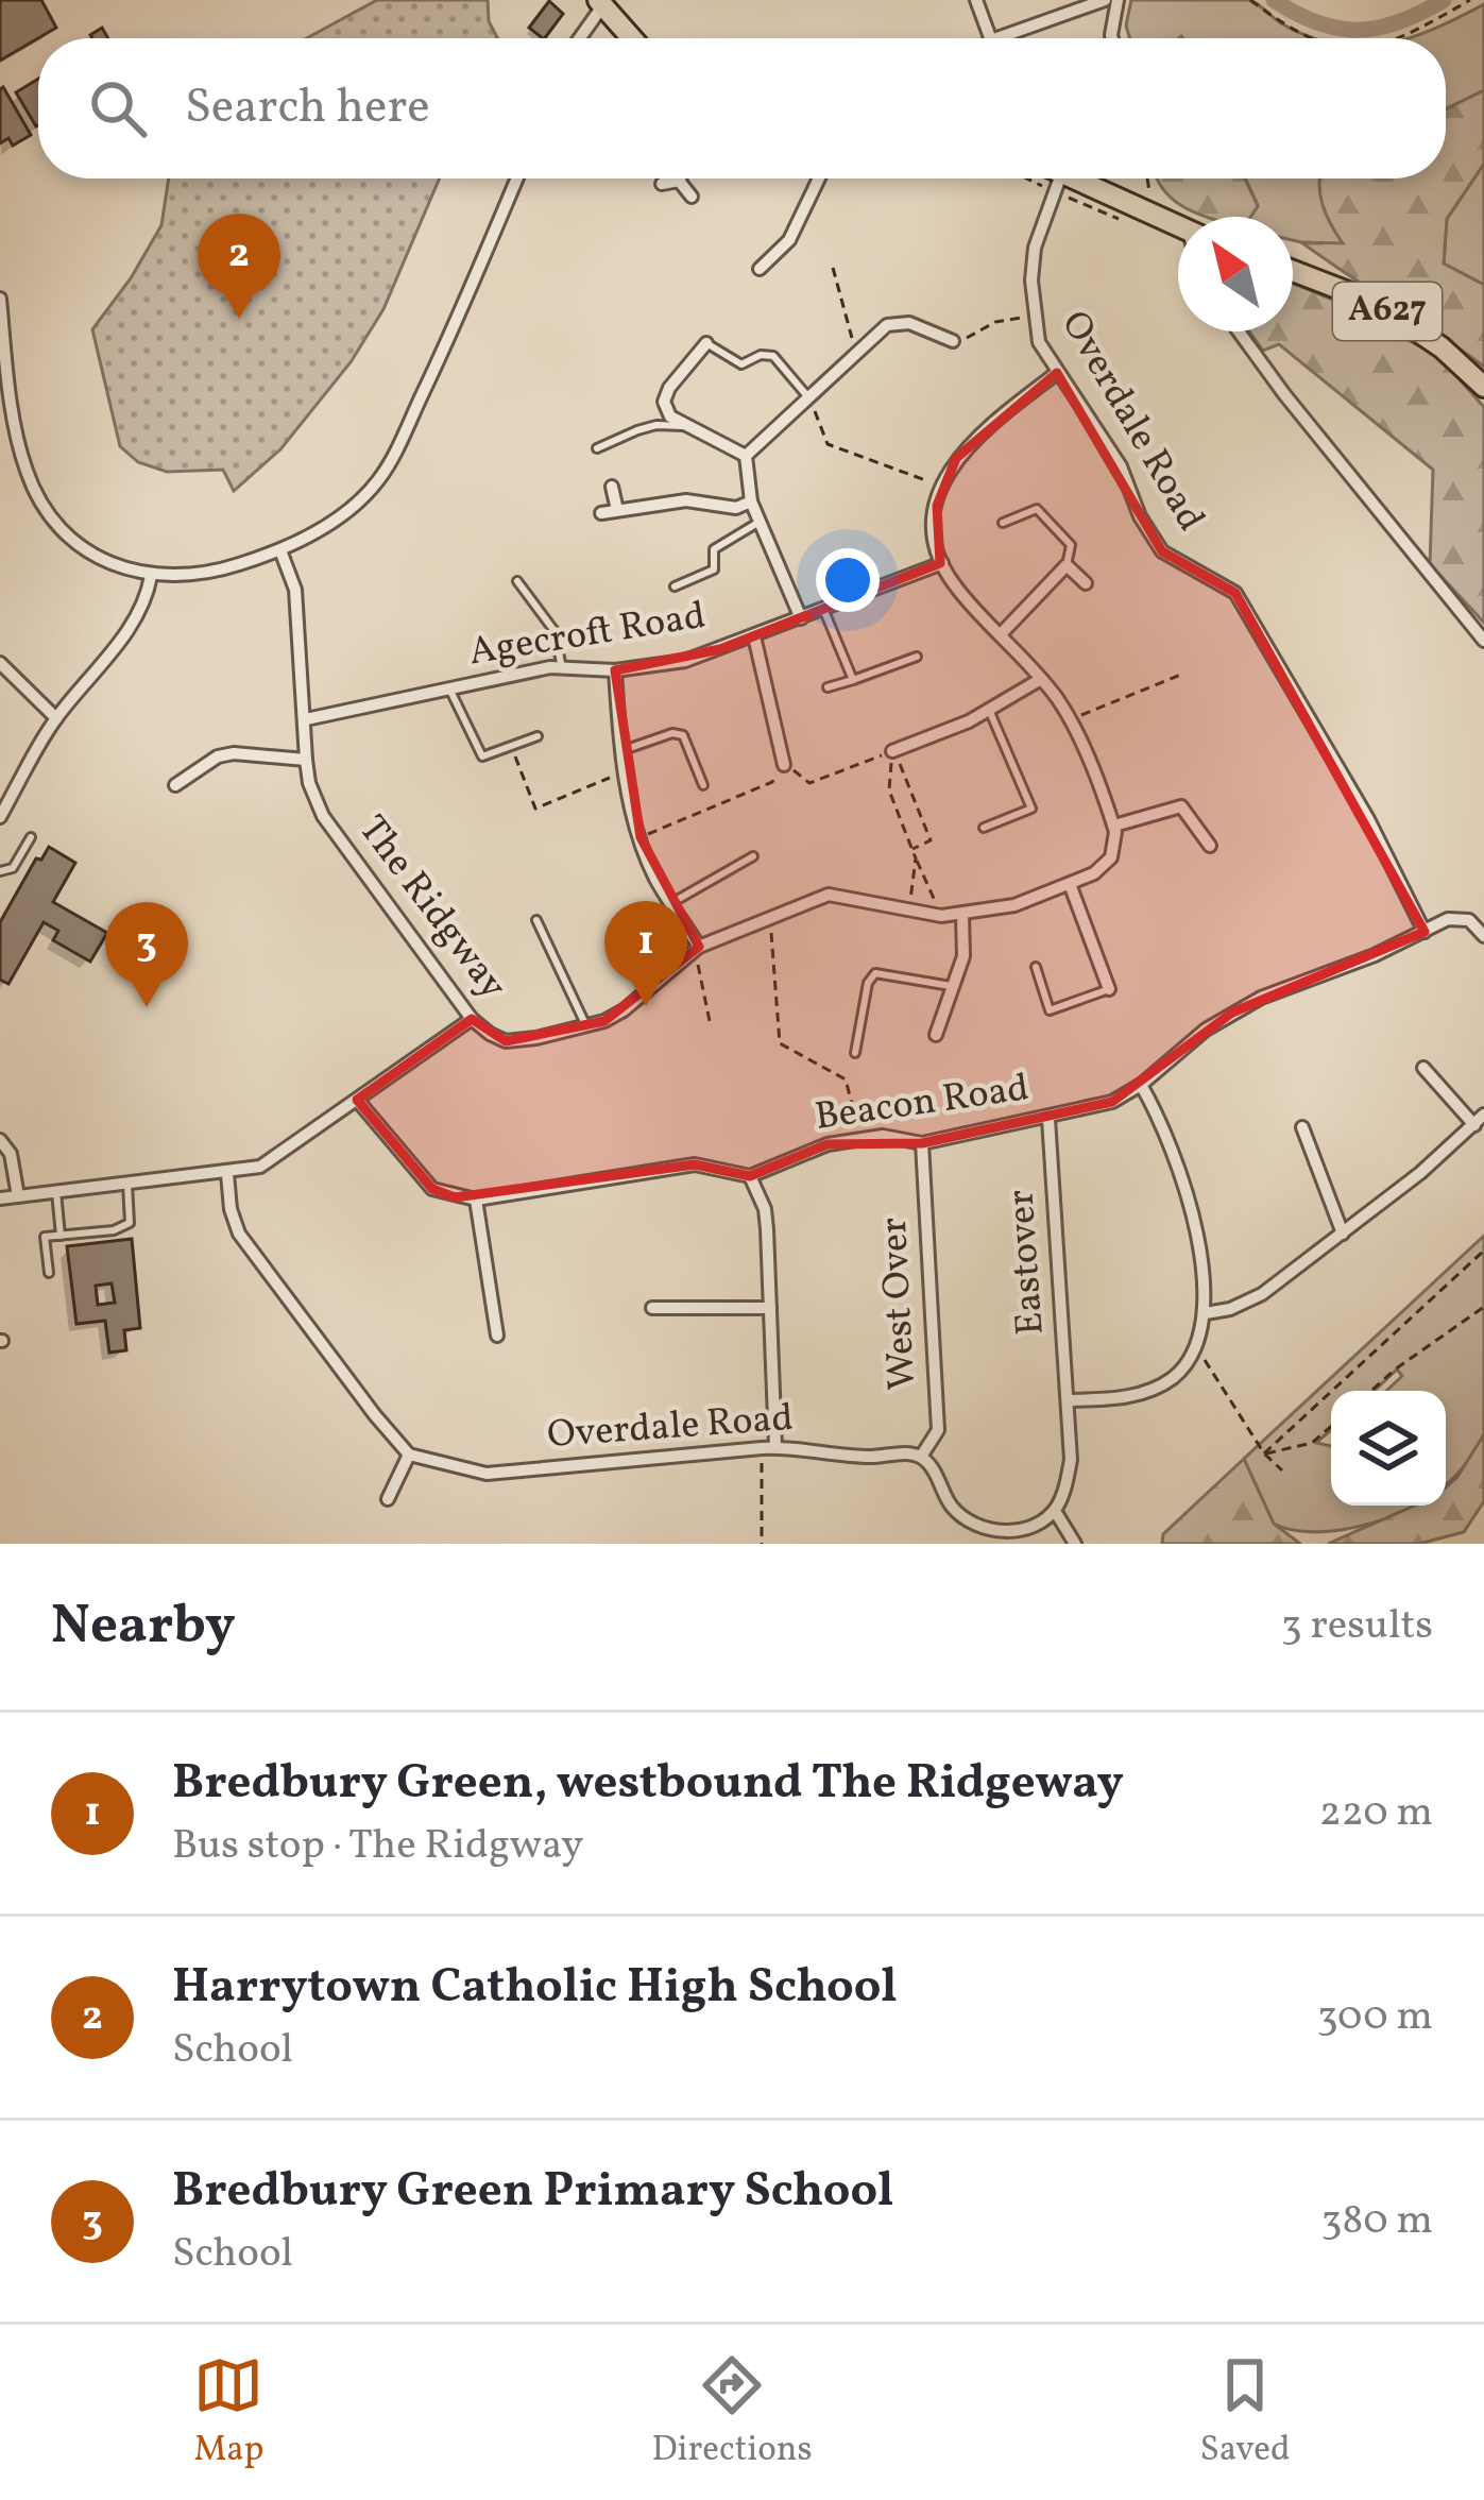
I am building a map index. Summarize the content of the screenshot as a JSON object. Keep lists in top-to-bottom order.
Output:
{
  "streets": {
    "main road": ["A627"],
    "street": [
      "Overdale Road",
      "Agecroft Road",
      "The Ridgway",
      "Beacon Road",
      "Eastover",
      "West Over"
    ]
  },
  "crossings": [
    ["Overdale Road", "Beacon Road"],
    ["Overdale Road", "West Over"],
    ["Agecroft Road", "The Ridgway"],
    ["Beacon Road", "Eastover"],
    ["Beacon Road", "West Over"]
  ],
  "north": "top left",
  "page": {
    "search": "Search here",
    "pins": ["2", "1", "3"],
    "heading": ["Nearby", "3 results"],
    "list": [
      {
        "mark": "1",
        "name": "Bredbury Green, westbound The Ridgeway",
        "note": "Bus stop · The Ridgway",
        "value": "220 m"
      },
      {
        "mark": "2",
        "name": "Harrytown Catholic High School",
        "note": "School",
        "value": "300 m"
      },
      {
        "mark": "3",
        "name": "Bredbury Green Primary School",
        "note": "School",
        "value": "380 m"
      }
    ],
    "nav": ["Map", "Directions", "Saved"]
  }
}
